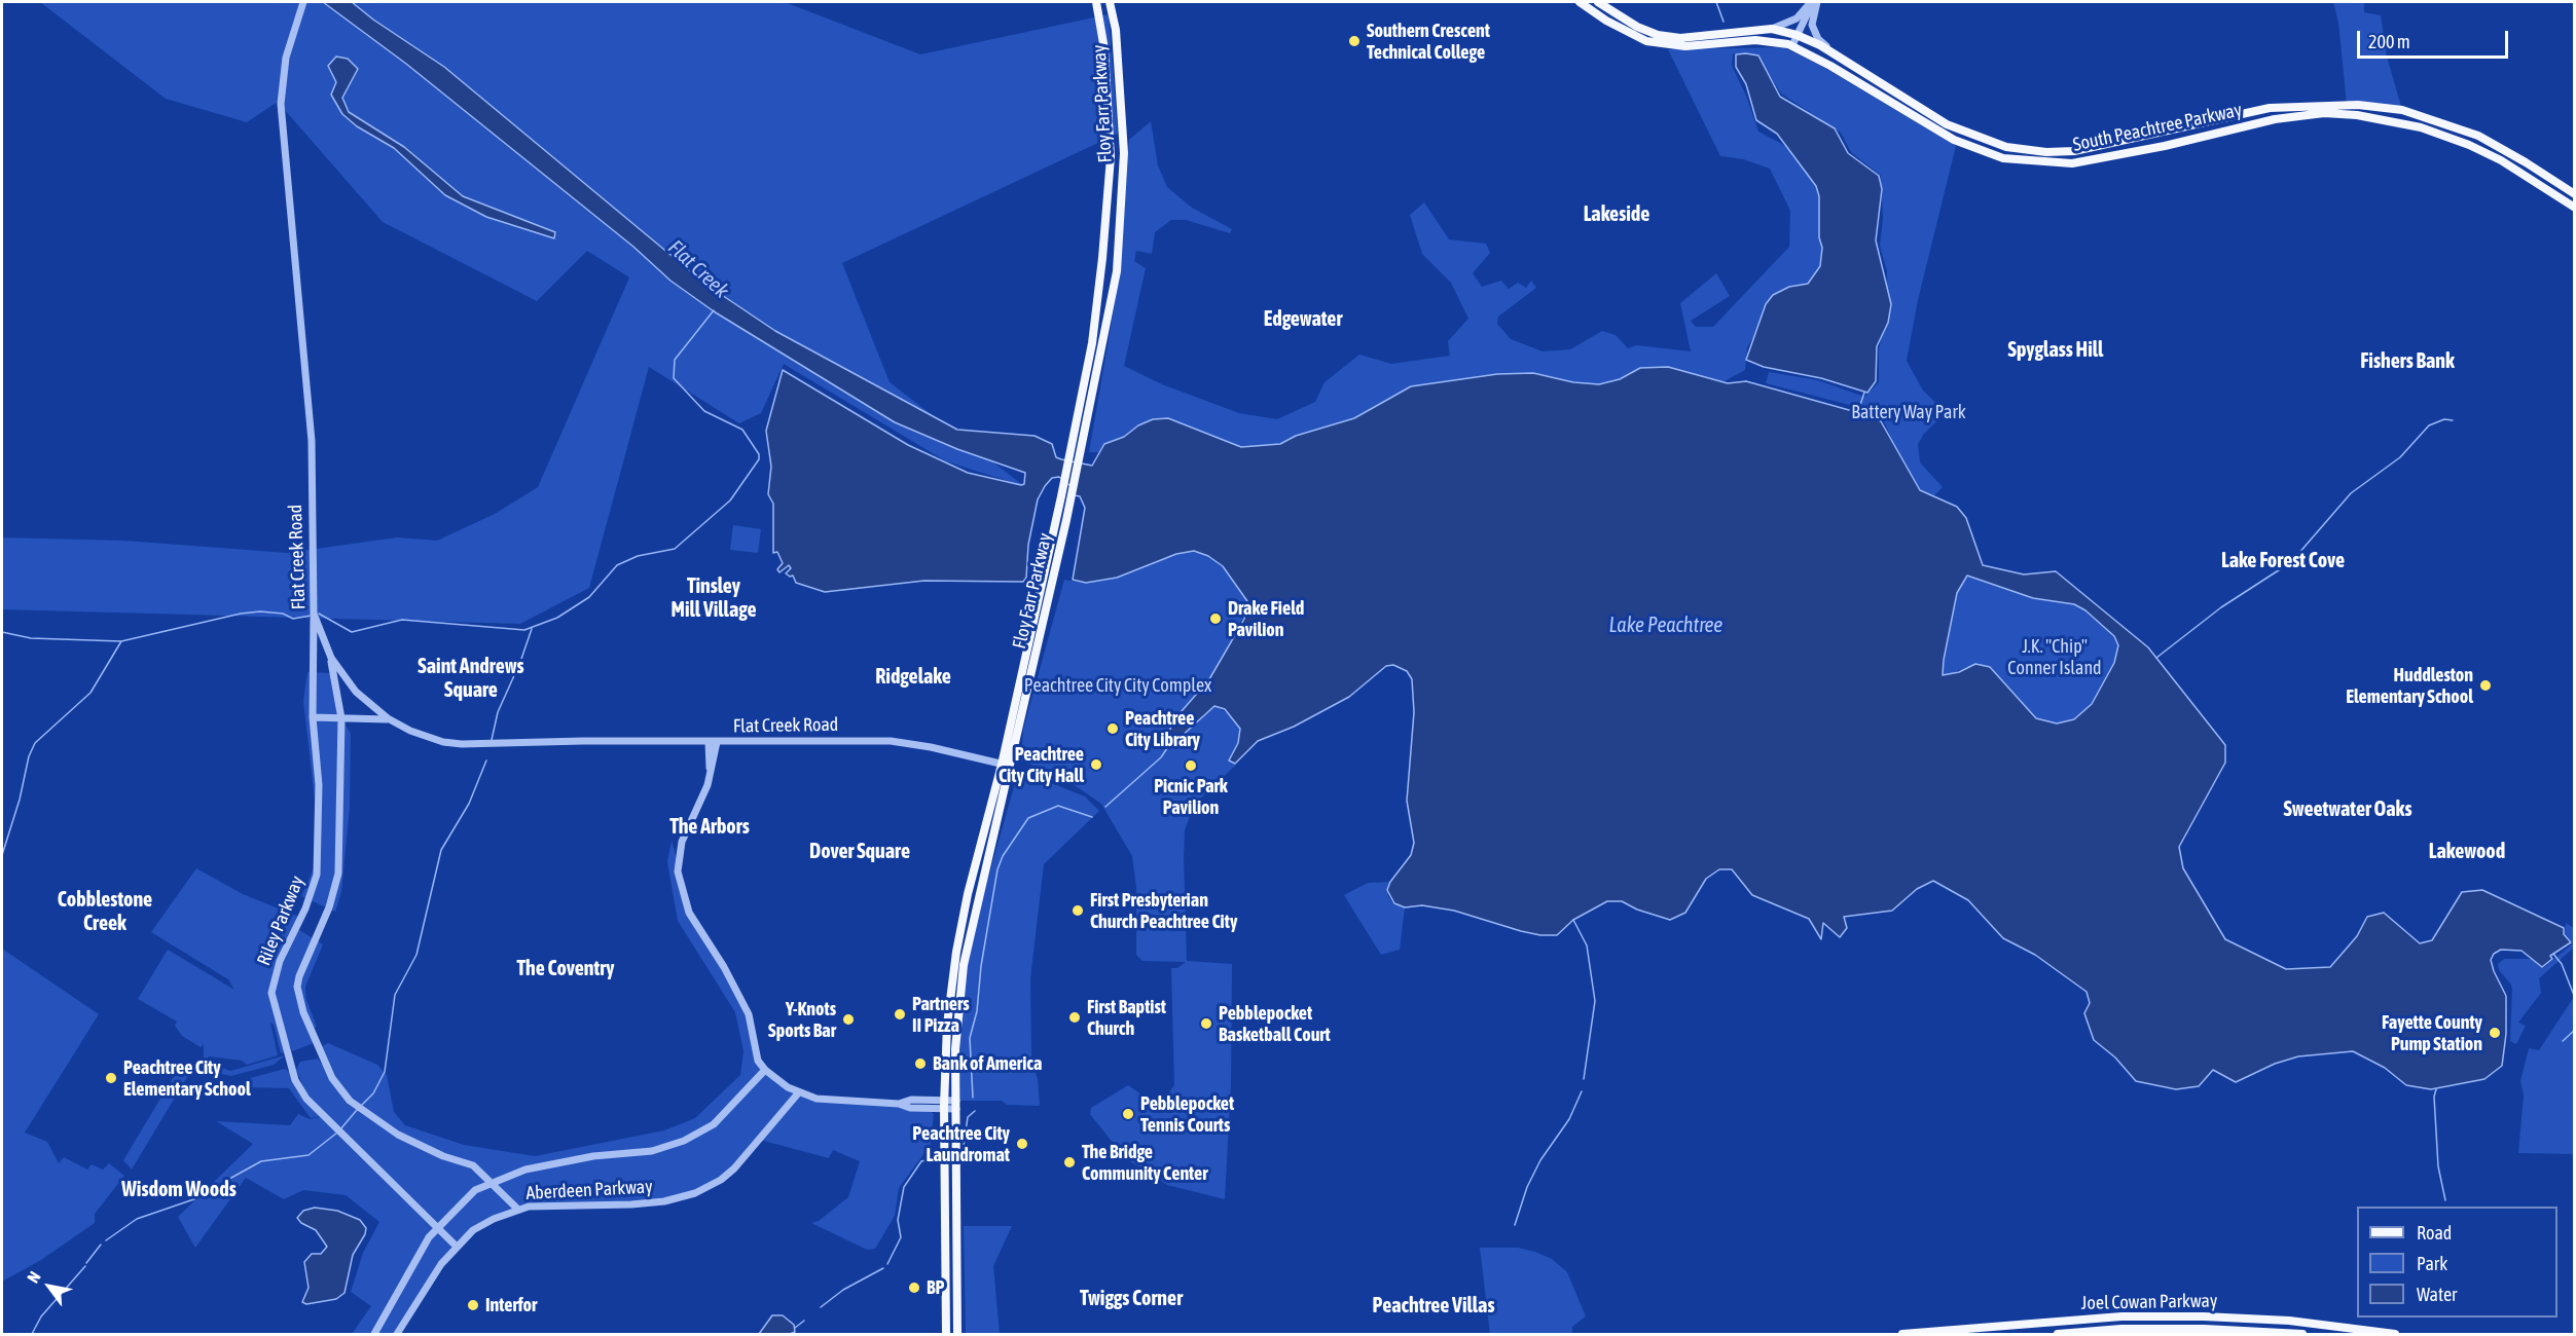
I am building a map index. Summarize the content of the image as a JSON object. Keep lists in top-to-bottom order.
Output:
{
  "streets": {
    "main road": ["Floy Farr Parkway", "South Peachtree Parkway", "Joel Cowan Parkway"],
    "street": ["Flat Creek Road", "Riley Parkway", "Aberdeen Parkway"]
  },
  "crossings": [
    ["Floy Farr Parkway", "Flat Creek Road"],
    ["Flat Creek Road", "Riley Parkway"],
    ["Riley Parkway", "Aberdeen Parkway"]
  ],
  "districts": [
    "Lakeside",
    "Edgewater",
    "Spyglass Hill",
    "Fishers Bank",
    "Lake Forest Cove",
    "Tinsley Mill Village",
    "Saint Andrews Square",
    "Ridgelake",
    "Sweetwater Oaks",
    "The Arbors",
    "Dover Square",
    "Lakewood",
    "Cobblestone Creek",
    "The Coventry",
    "Wisdom Woods",
    "Twiggs Corner",
    "Peachtree Villas"
  ],
  "water": ["Flat Creek", "Lake Peachtree"],
  "parks": ["Battery Way Park", "J.K. \"Chip\" Conner Island", "Peachtree City City Complex"],
  "places": [
    "Southern Crescent Technical College",
    "Drake Field Pavilion",
    "Huddleston Elementary School",
    "Peachtree City Library",
    "Peachtree City City Hall",
    "Picnic Park Pavilion",
    "First Presbyterian Church Peachtree City",
    "Partners II Pizza",
    "First Baptist Church",
    "Y-Knots Sports Bar",
    "Pebblepocket Basketball Court",
    "Fayette County Pump Station",
    "Bank of America",
    "Peachtree City Elementary School",
    "Pebblepocket Tennis Courts",
    "Peachtree City Laundromat",
    "The Bridge Community Center",
    "BP",
    "Interfor"
  ],
  "legend": ["Road", "Park", "Water"],
  "scale_bar": "200 m",
  "north": "top left"
}
